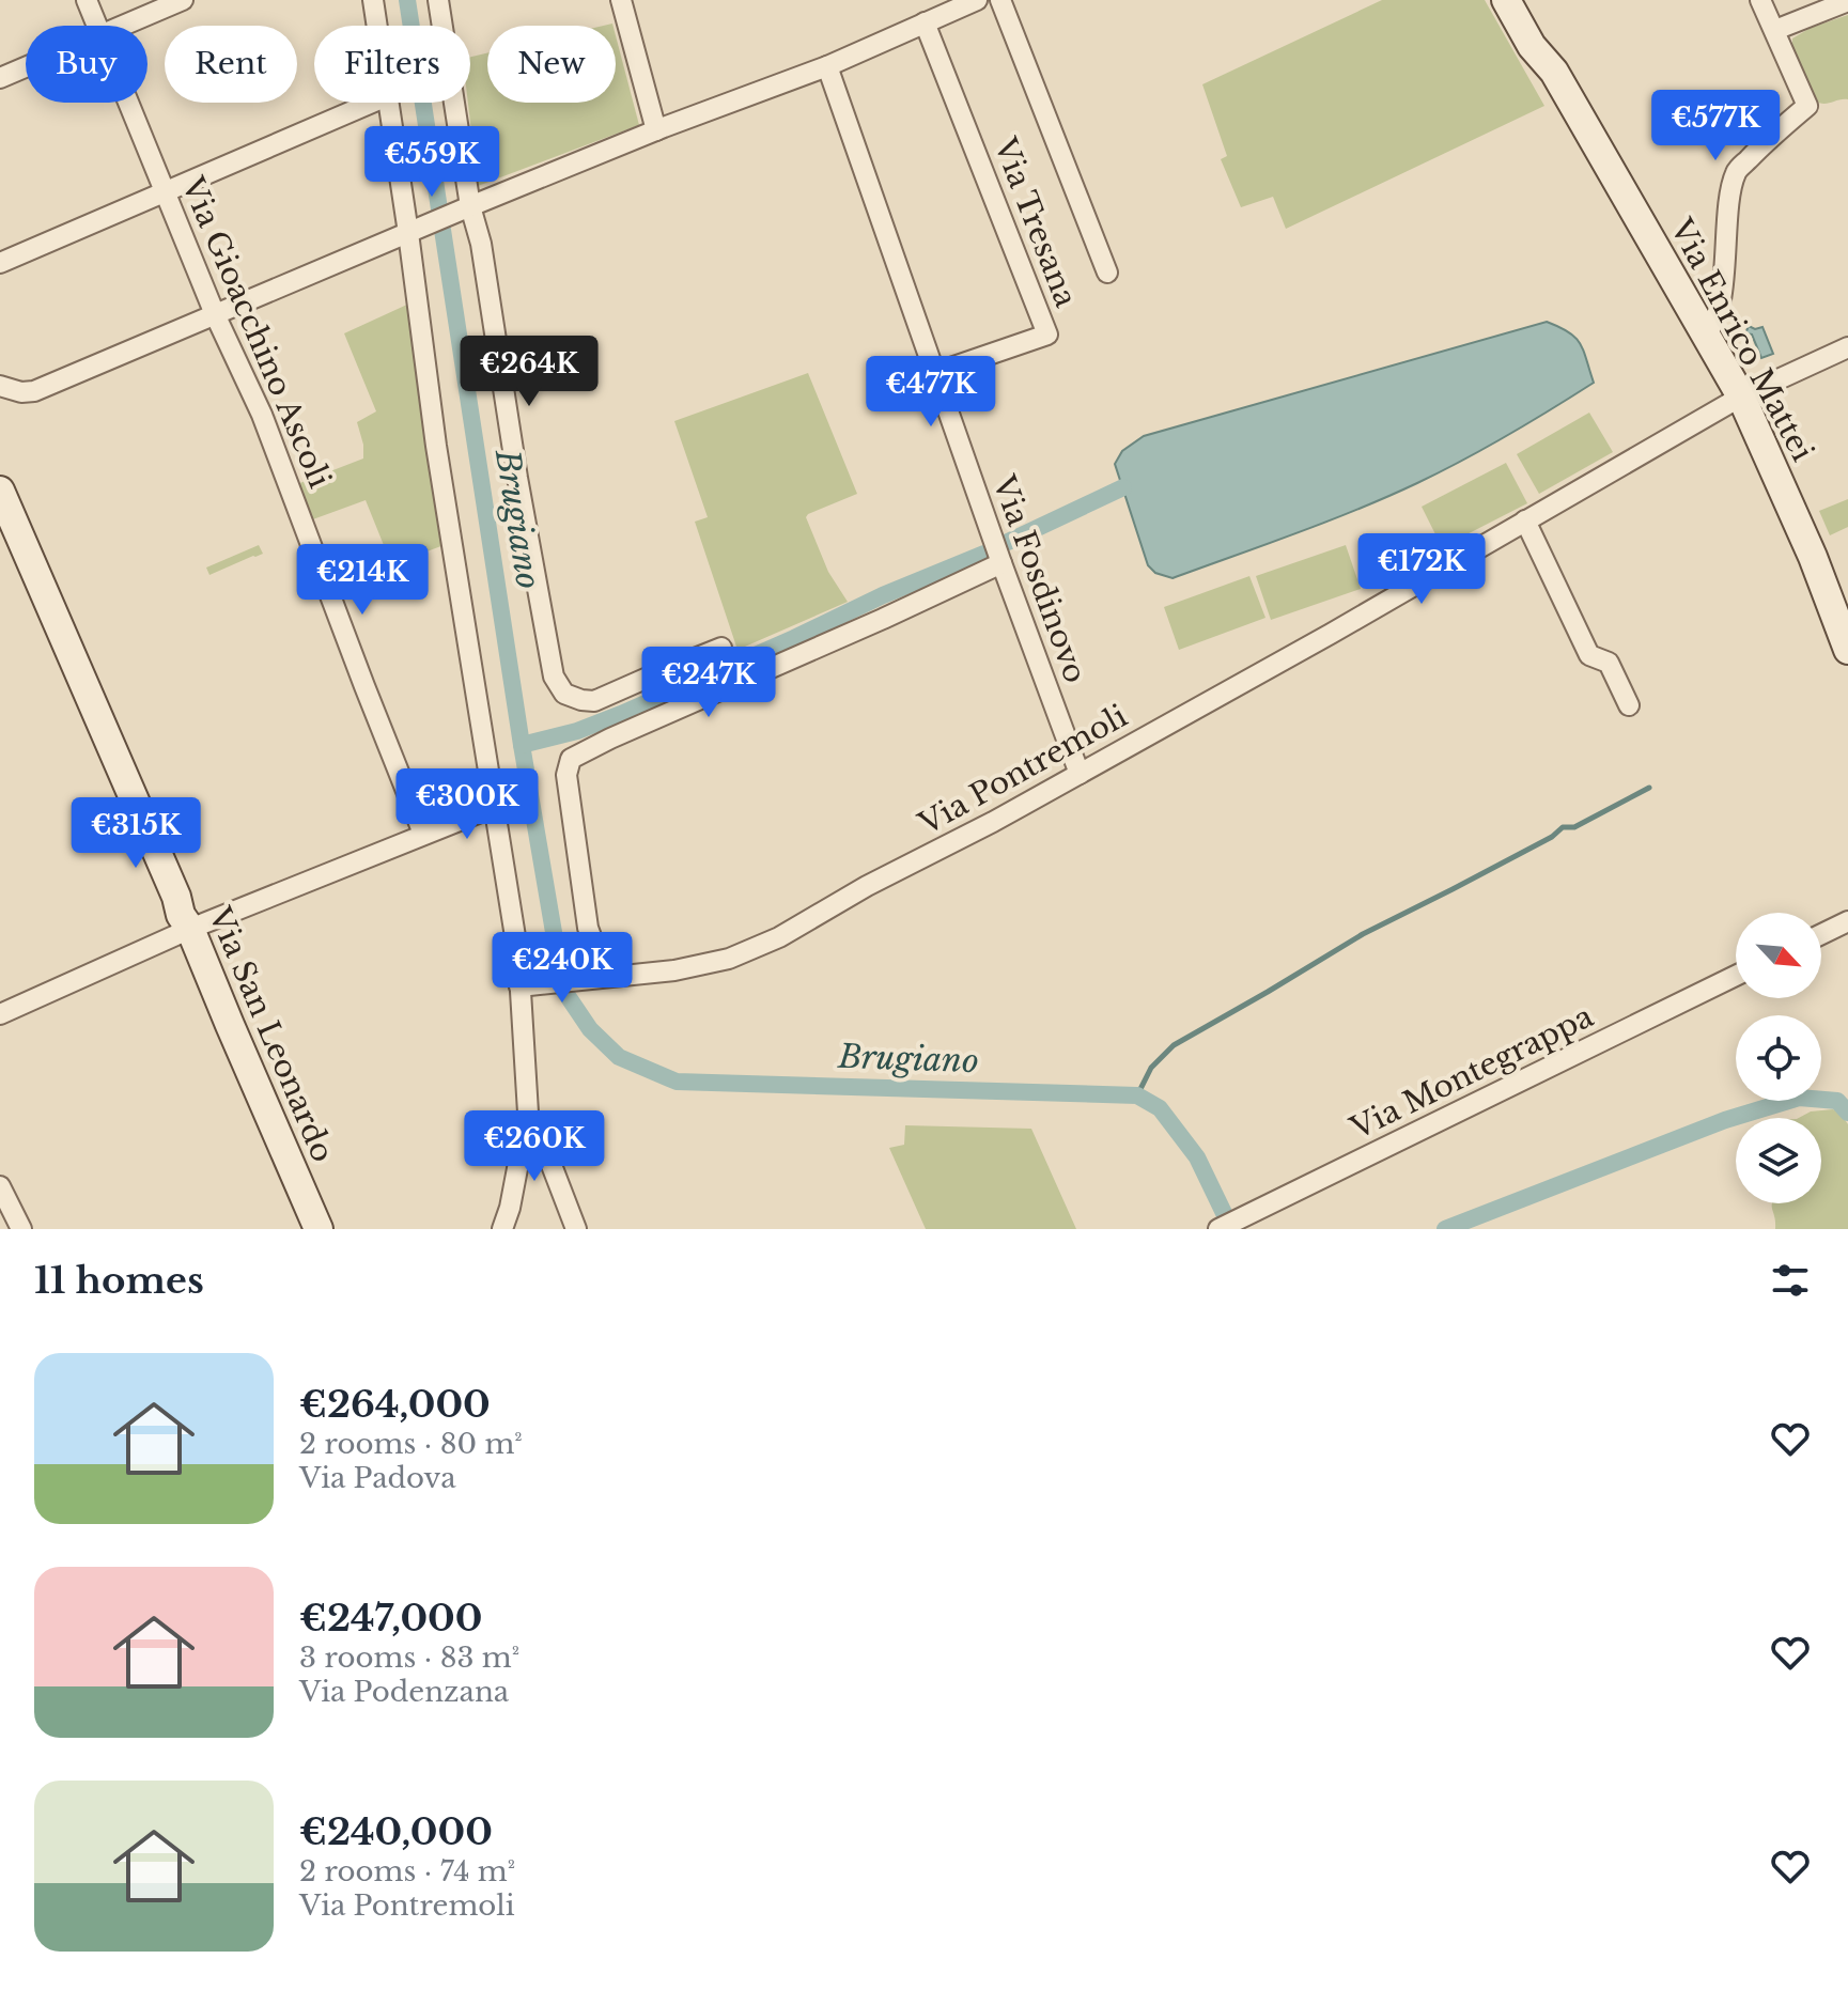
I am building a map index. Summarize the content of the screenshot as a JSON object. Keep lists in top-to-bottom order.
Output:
{
  "streets": {
    "main road": ["Via Enrico Mattei", "Via San Leonardo"],
    "street": [
      "Via Tresana",
      "Via Gioacchino Ascoli",
      "Via Fosdinovo",
      "Via Pontremoli",
      "Via Montegrappa"
    ]
  },
  "crossings": [
    ["Via Tresana", "Via Fosdinovo"],
    ["Via Enrico Mattei", "Via Pontremoli"],
    ["Via Fosdinovo", "Via Pontremoli"]
  ],
  "water": ["Brugiano"],
  "north": "bottom right",
  "page": {
    "chip": [
      "Buy",
      "Rent",
      "Filters",
      "New"
    ],
    "price": [
      "€577K",
      "€559K",
      "€264K",
      "€477K",
      "€172K",
      "€214K",
      "€247K",
      "€300K",
      "€315K",
      "€240K",
      "€260K"
    ],
    "heading": "11 homes",
    "list": [
      {
        "name": "€264,000",
        "note": "2 rooms · 80 m² · Via Padova"
      },
      {
        "name": "€247,000",
        "note": "3 rooms · 83 m² · Via Podenzana"
      },
      {
        "name": "€240,000",
        "note": "2 rooms · 74 m² · Via Pontremoli"
      }
    ]
  }
}
